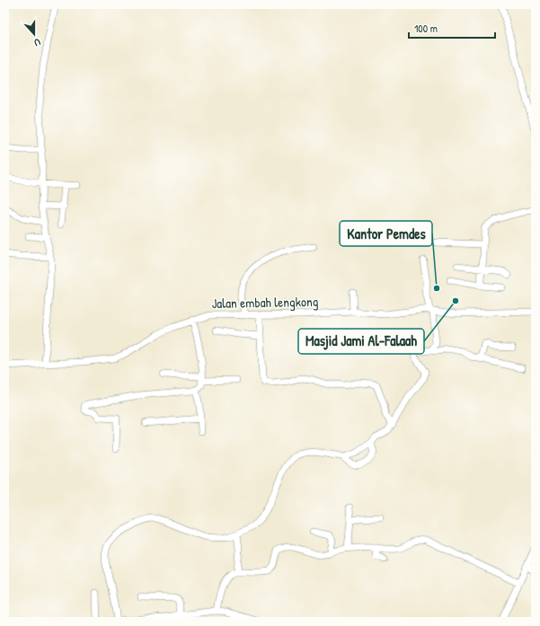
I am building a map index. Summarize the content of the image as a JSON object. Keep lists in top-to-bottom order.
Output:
{
  "streets": {
    "street": ["Jalan embah lengkong"]
  },
  "places": ["Kantor Pemdes", "Masjid Jami Al-Falaah"],
  "scale_bar": "100 m",
  "north": "bottom"
}
